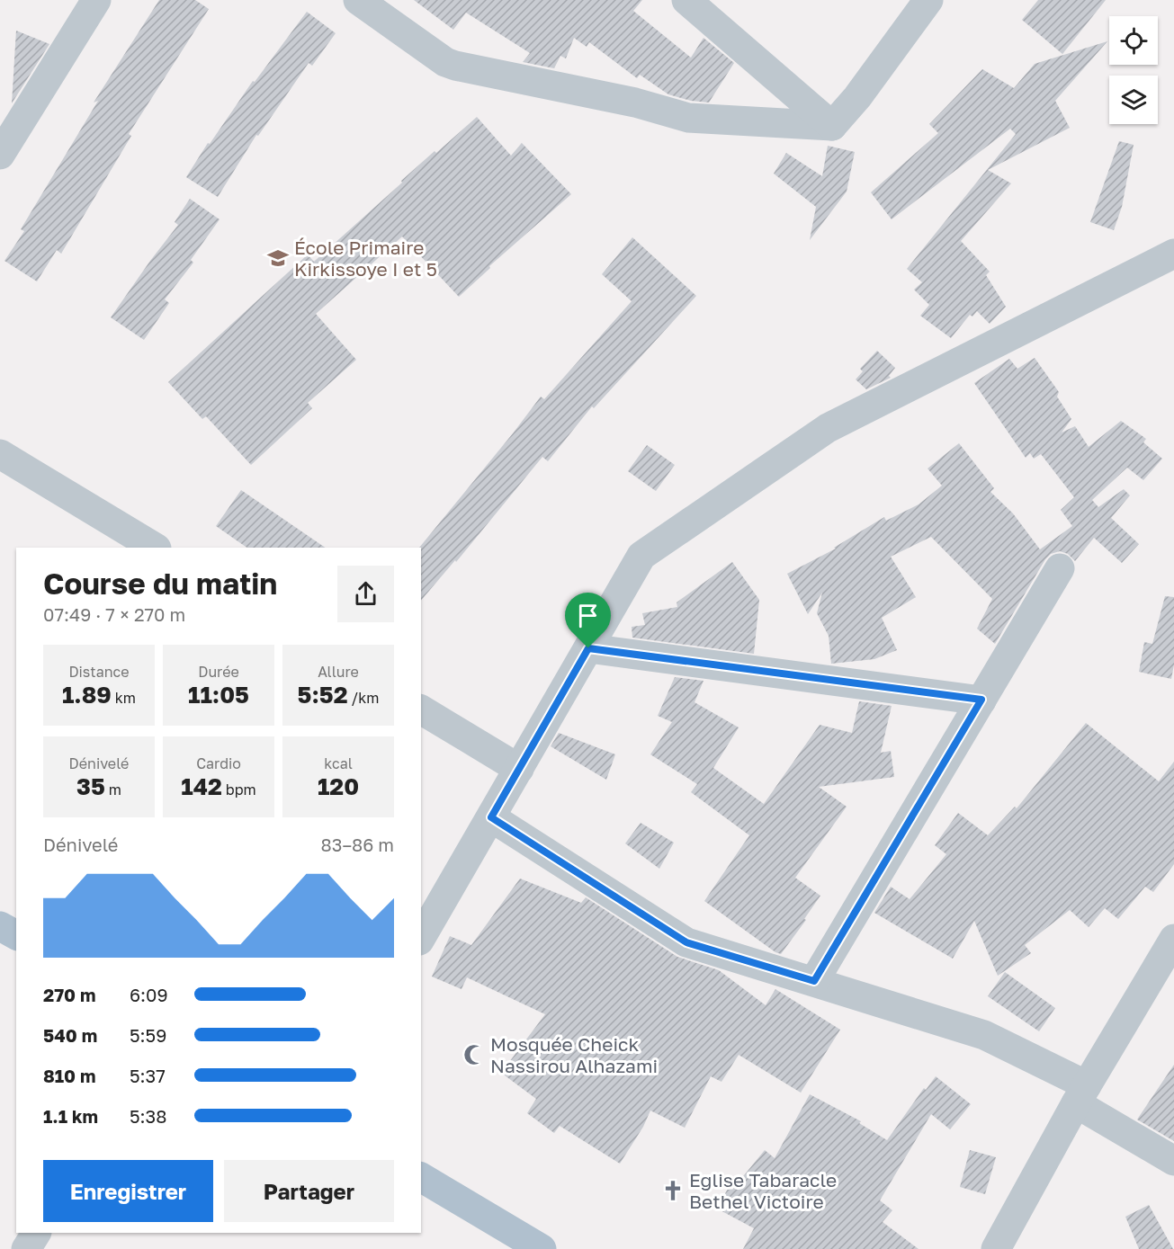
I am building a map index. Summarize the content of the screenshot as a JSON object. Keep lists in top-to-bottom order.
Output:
{
  "places": {
    "school or university": ["École Primaire Kirkissoye I et 5"],
    "mosque": ["Mosquée Cheick Nassirou Alhazami"],
    "church": ["Eglise Tabaracle Bethel Victoire"]
  },
  "page": {
    "heading": ["Course du matin", "07:49 · 7 × 270 m"],
    "stats": [
      ["Distance", "1.89 km"],
      ["Durée", "11:05"],
      ["Allure", "5:52 /km"],
      ["Dénivelé", "35 m"],
      ["Cardio", "142 bpm"],
      ["kcal", "120"]
    ],
    "chart": ["Dénivelé", "83–86 m"],
    "list": [
      {
        "name": "270 m",
        "note": "6:09"
      },
      {
        "name": "540 m",
        "note": "5:59"
      },
      {
        "name": "810 m",
        "note": "5:37"
      },
      {
        "name": "1.1 km",
        "note": "5:38"
      }
    ],
    "buttons": ["Enregistrer", "Partager"]
  }
}
